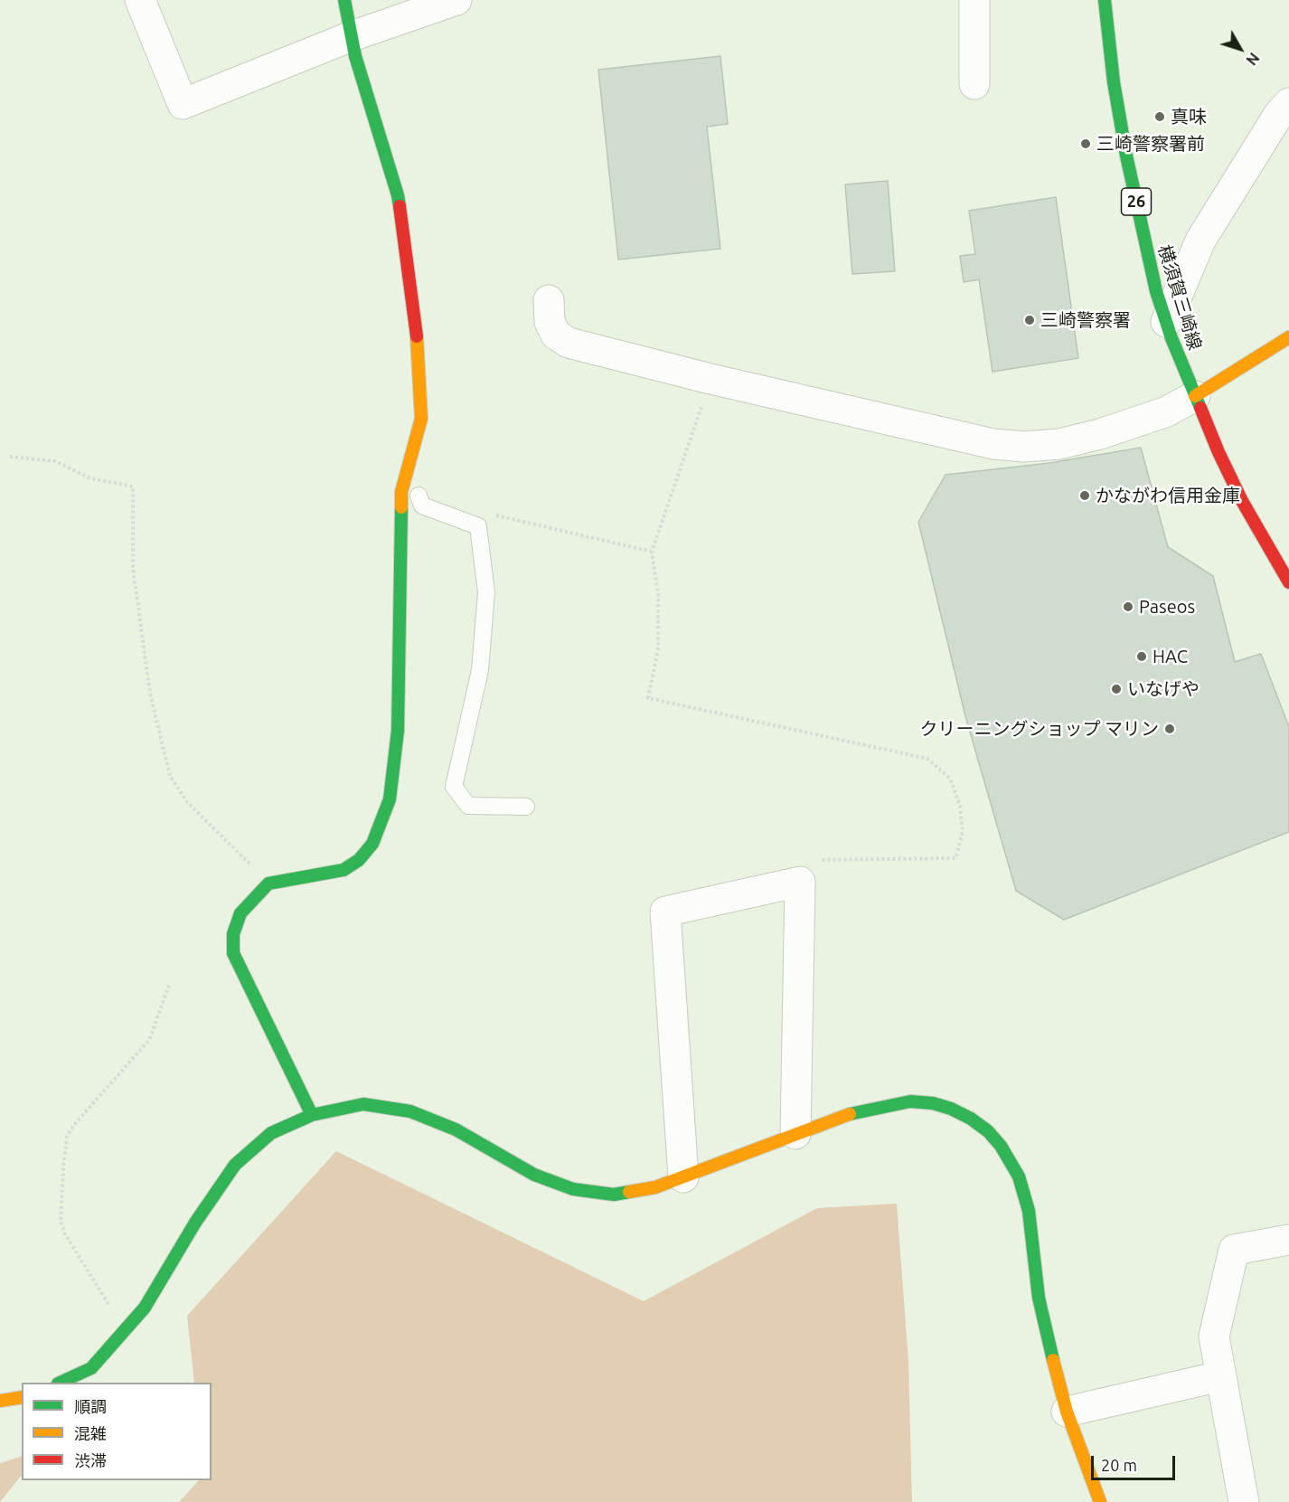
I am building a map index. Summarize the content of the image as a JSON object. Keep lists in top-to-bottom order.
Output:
{
  "streets": {
    "street": ["26", "横須賀三崎線"]
  },
  "places": [
    "真味",
    "三崎警察署前",
    "三崎警察署",
    "かながわ信用金庫",
    "Paseos",
    "HAC",
    "いなげや",
    "クリーニングショップ マリン"
  ],
  "legend": ["順調", "混雑", "渋滞"],
  "scale_bar": "20 m",
  "north": "bottom right"
}
